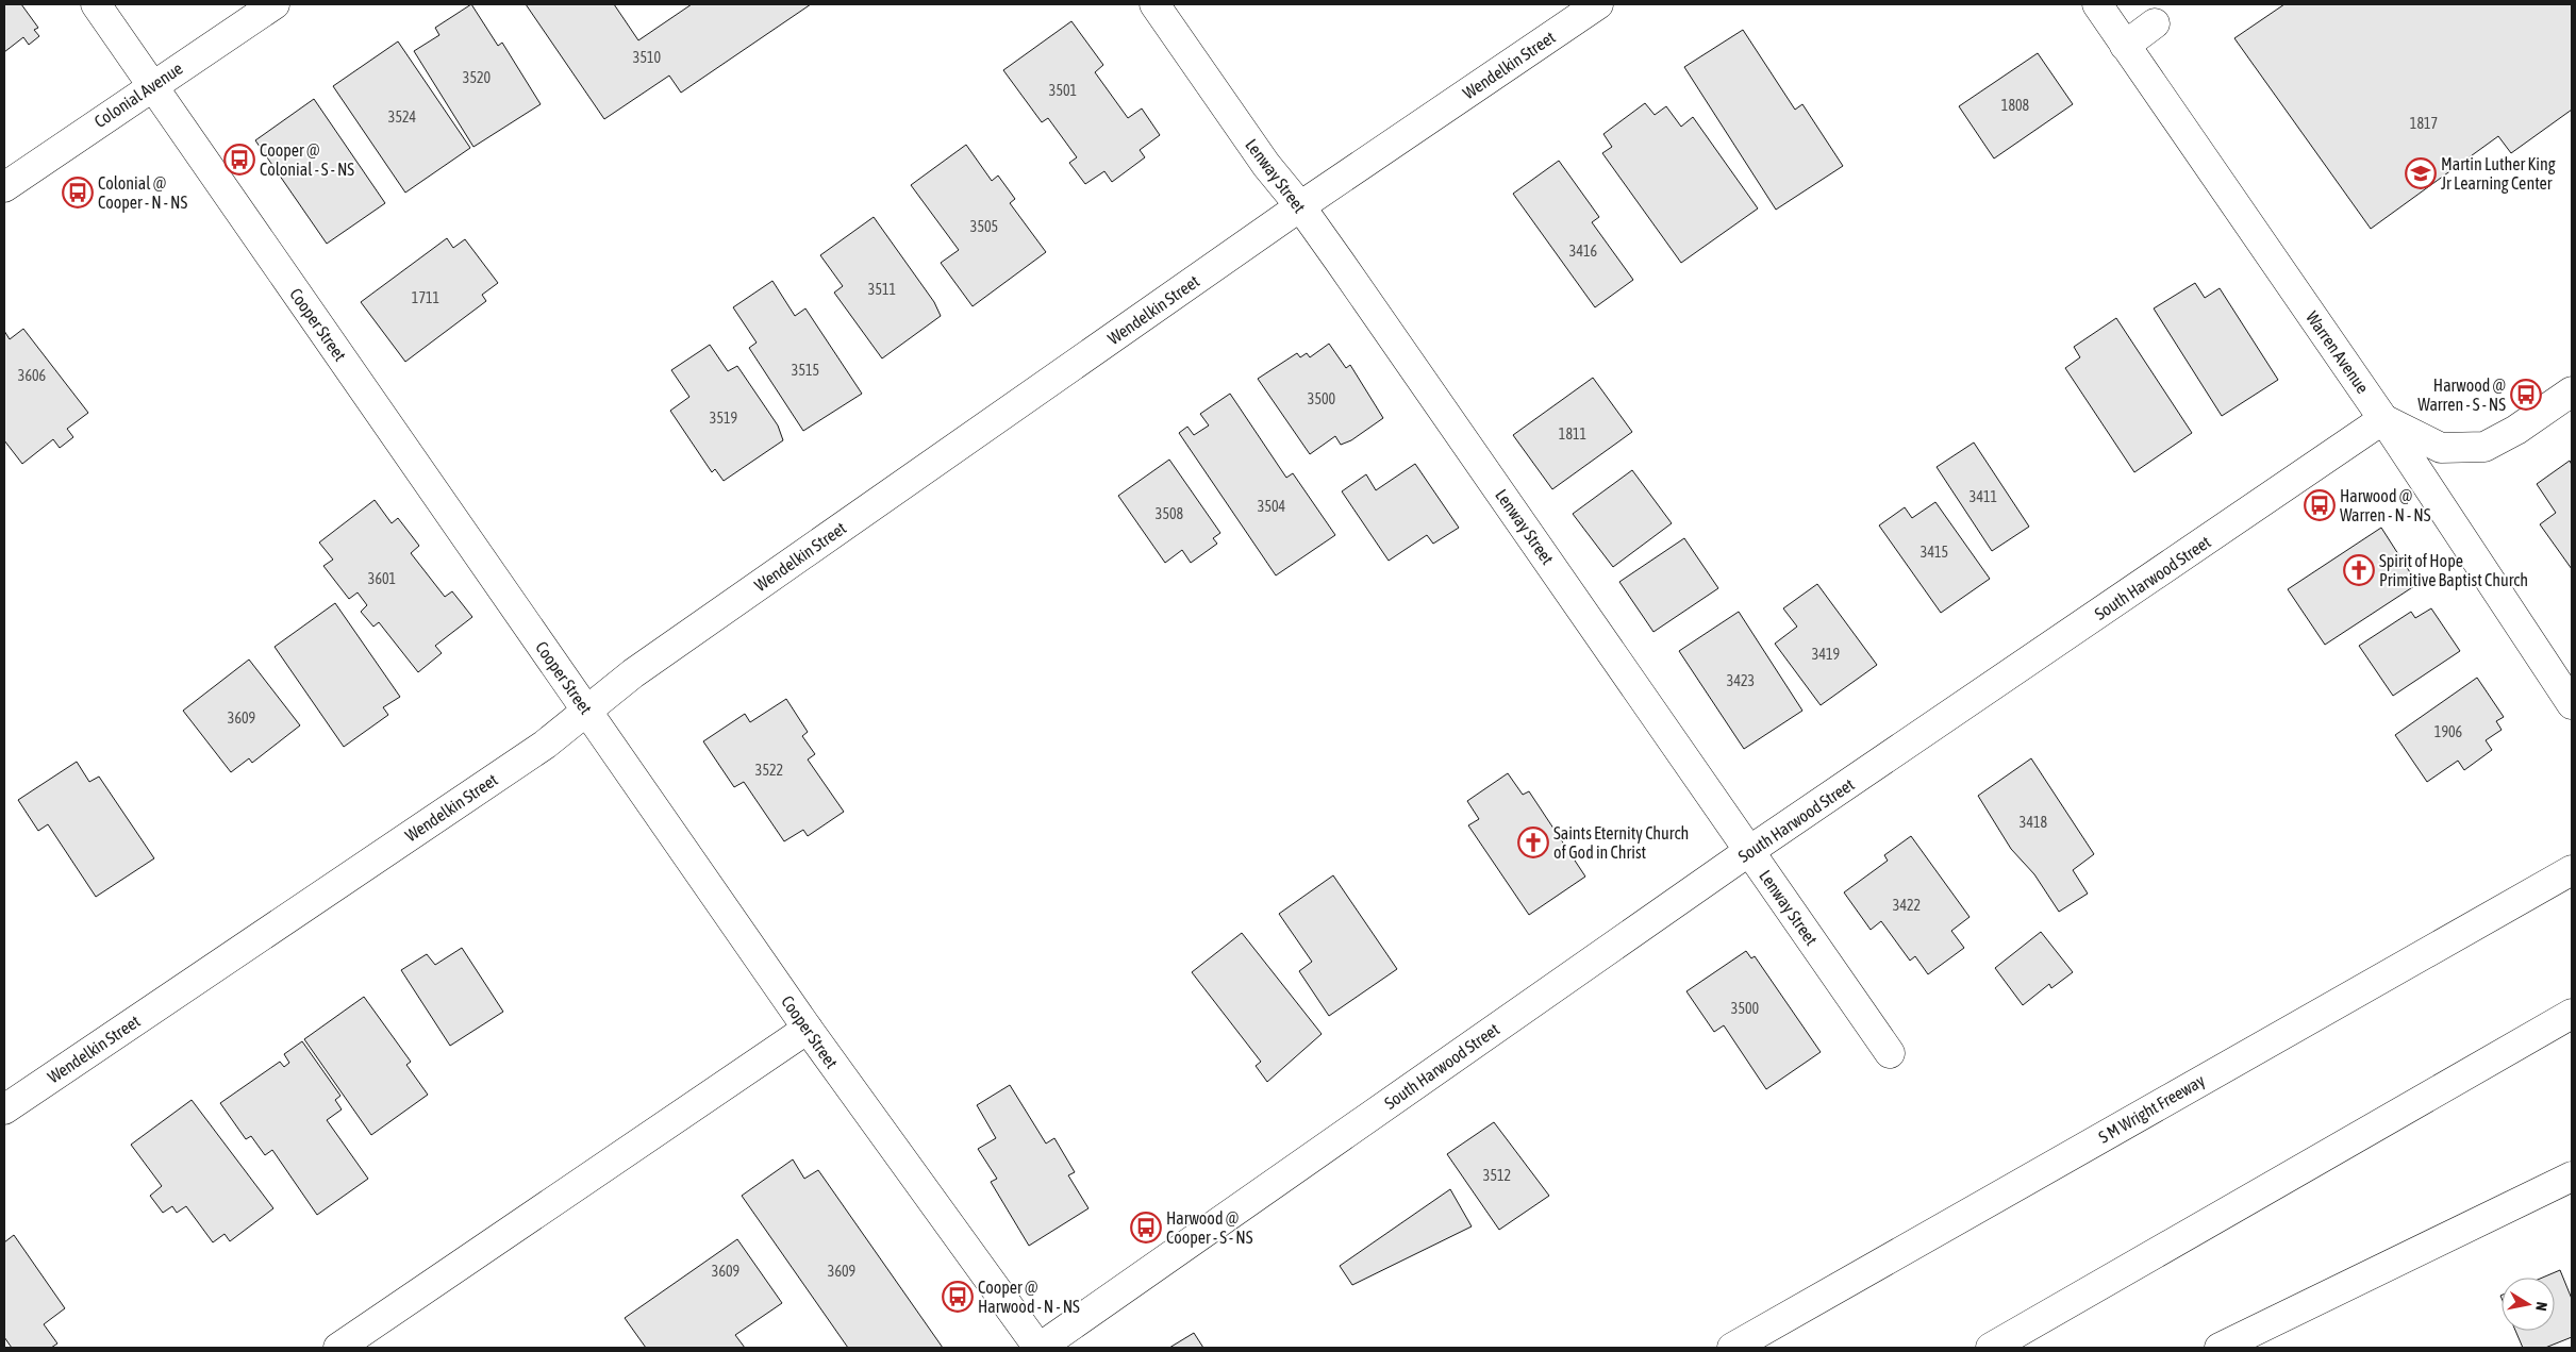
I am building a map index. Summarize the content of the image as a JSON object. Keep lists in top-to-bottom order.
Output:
{
  "streets": {
    "street": [
      "Wendelkin Street",
      "Colonial Avenue",
      "Lenway Street",
      "Cooper Street",
      "Warren Avenue",
      "South Harwood Street",
      "S M Wright Freeway"
    ]
  },
  "crossings": [
    ["Wendelkin Street", "Lenway Street"],
    ["Wendelkin Street", "Cooper Street"],
    ["Colonial Avenue", "Cooper Street"],
    ["Lenway Street", "South Harwood Street"],
    ["Cooper Street", "South Harwood Street"],
    ["Warren Avenue", "South Harwood Street"]
  ],
  "places": {
    "bus stop": [
      "Cooper @ Colonial - S - NS",
      "Colonial @ Cooper - N - NS",
      "Harwood @ Warren - S - NS",
      "Harwood @ Warren - N - NS",
      "Harwood @ Cooper - S - NS",
      "Cooper @ Harwood - N - NS"
    ],
    "school or university": ["Martin Luther King Jr Learning Center"],
    "church": ["Spirit of Hope Primitive Baptist Church", "Saints Eternity Church of God in Christ"]
  },
  "house_numbers": [
    "3510",
    "3520",
    "3501",
    "1808",
    "3524",
    "1817",
    "3505",
    "3416",
    "3511",
    "1711",
    "3515",
    "3606",
    "3500",
    "3519",
    "1811",
    "3411",
    "3504",
    "3508",
    "3415",
    "3601",
    "3419",
    "3423",
    "3609",
    "1906",
    "3522",
    "3418",
    "3422",
    "3500",
    "3512",
    "3609",
    "3609"
  ],
  "north": "right"
}
